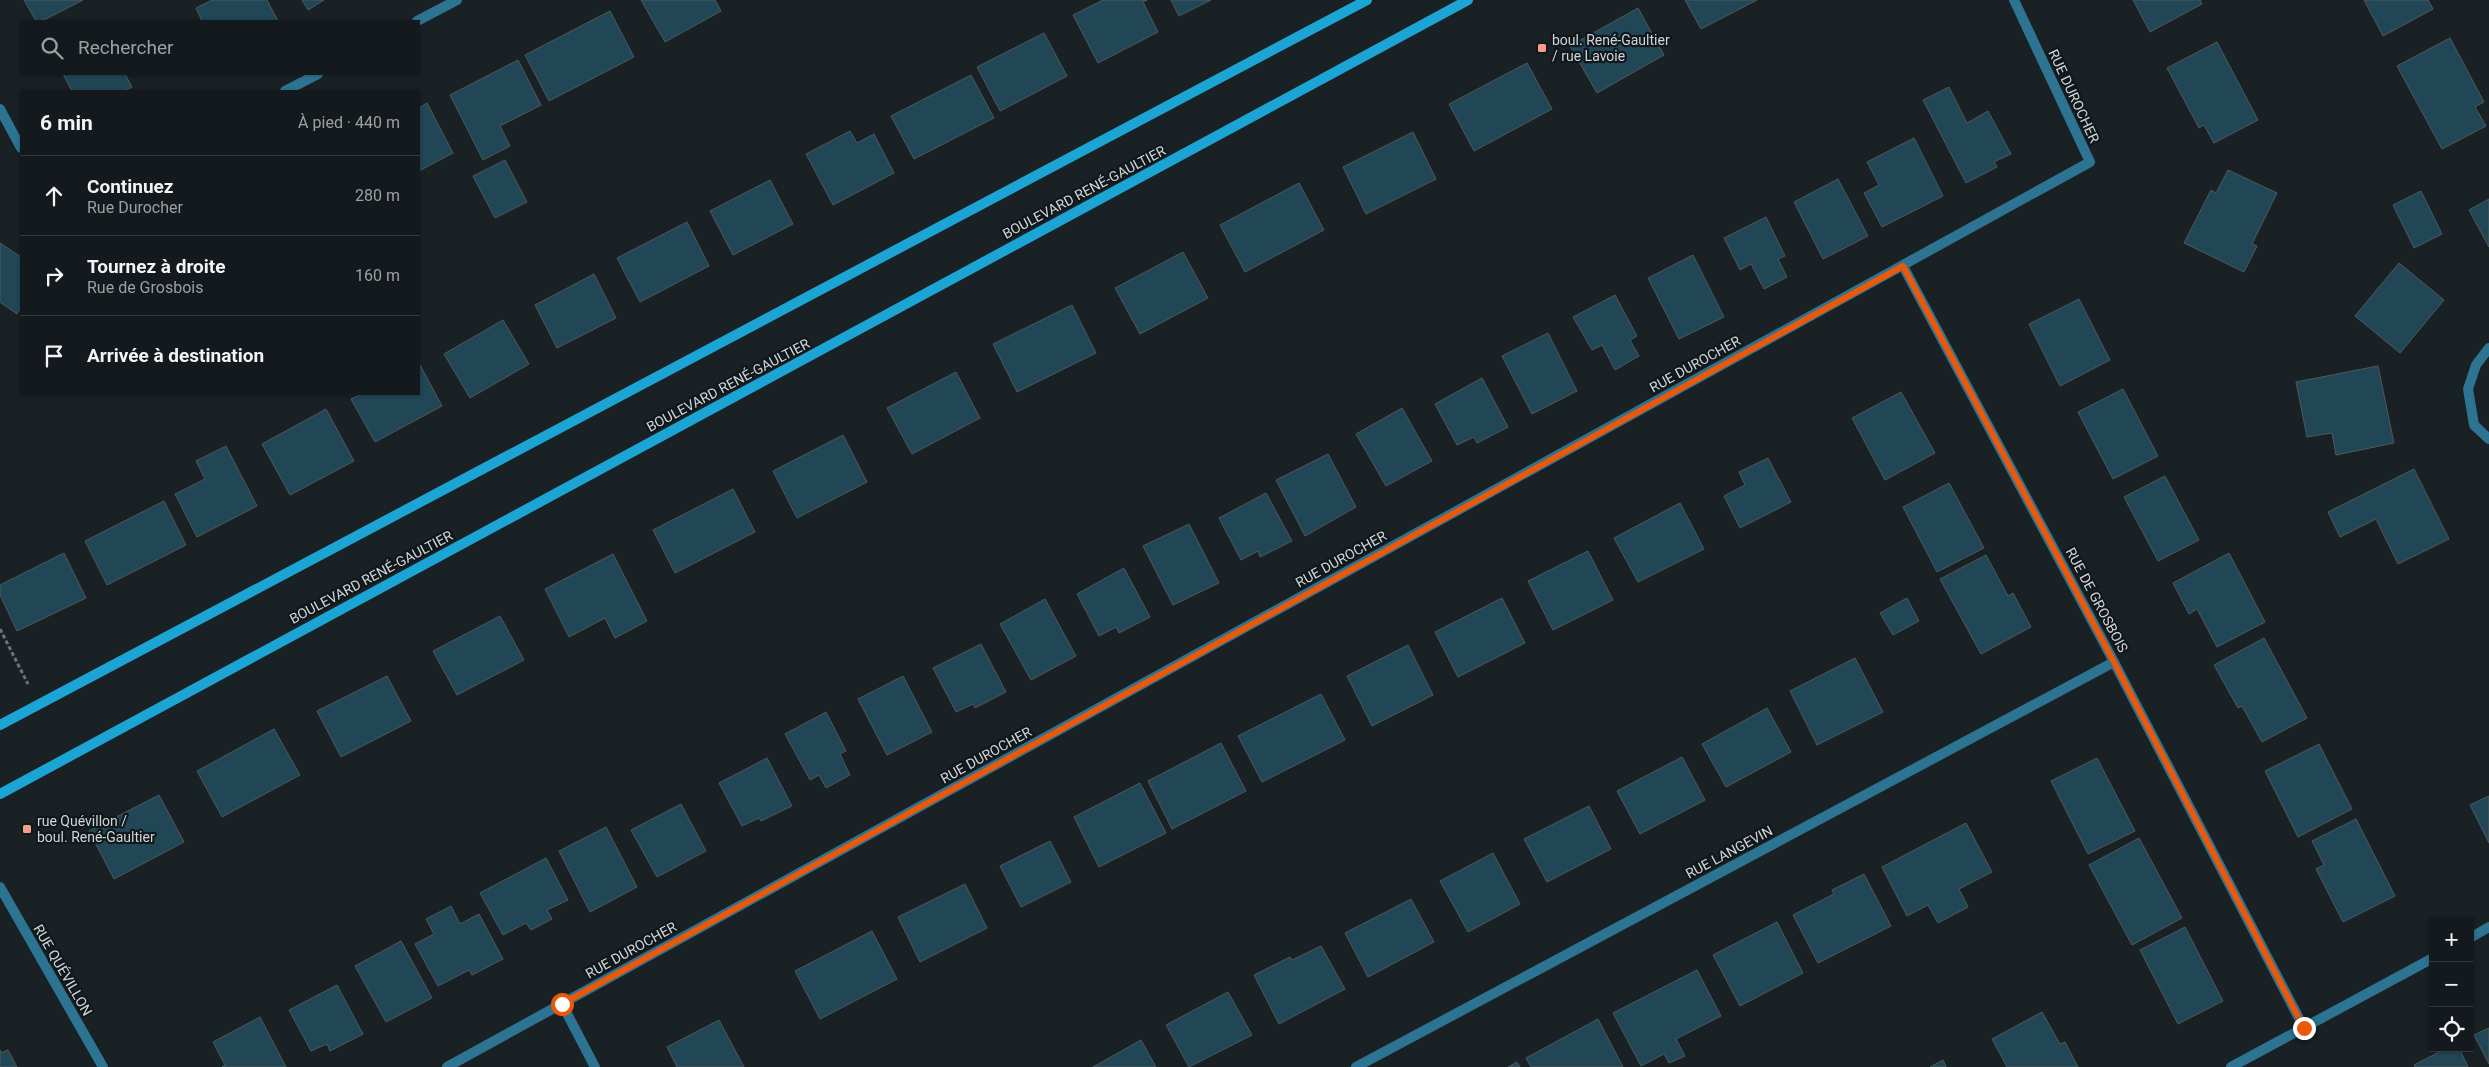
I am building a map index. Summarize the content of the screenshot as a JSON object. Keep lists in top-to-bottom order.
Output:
{
  "streets": {
    "street": [
      "RUE DUROCHER",
      "BOULEVARD RENÉ-GAULTIER",
      "RUE DE GROSBOIS",
      "RUE LANGEVIN",
      "RUE QUÉVILLON"
    ]
  },
  "crossings": [
    ["RUE DUROCHER", "RUE DE GROSBOIS"],
    ["RUE DE GROSBOIS", "RUE LANGEVIN"]
  ],
  "places": {
    "transit": ["boul. René-Gaultier / rue Lavoie", "rue Quévillon / boul. René-Gaultier"]
  },
  "page": {
    "search": "Rechercher",
    "heading": ["6 min", "À pied · 440 m"],
    "list": [
      ["Continuez", "Rue Durocher", "280 m"],
      ["Tournez à droite", "Rue de Grosbois", "160 m"],
      "Arrivée à destination"
    ],
    "map_buttons": ["+", "−"]
  }
}
